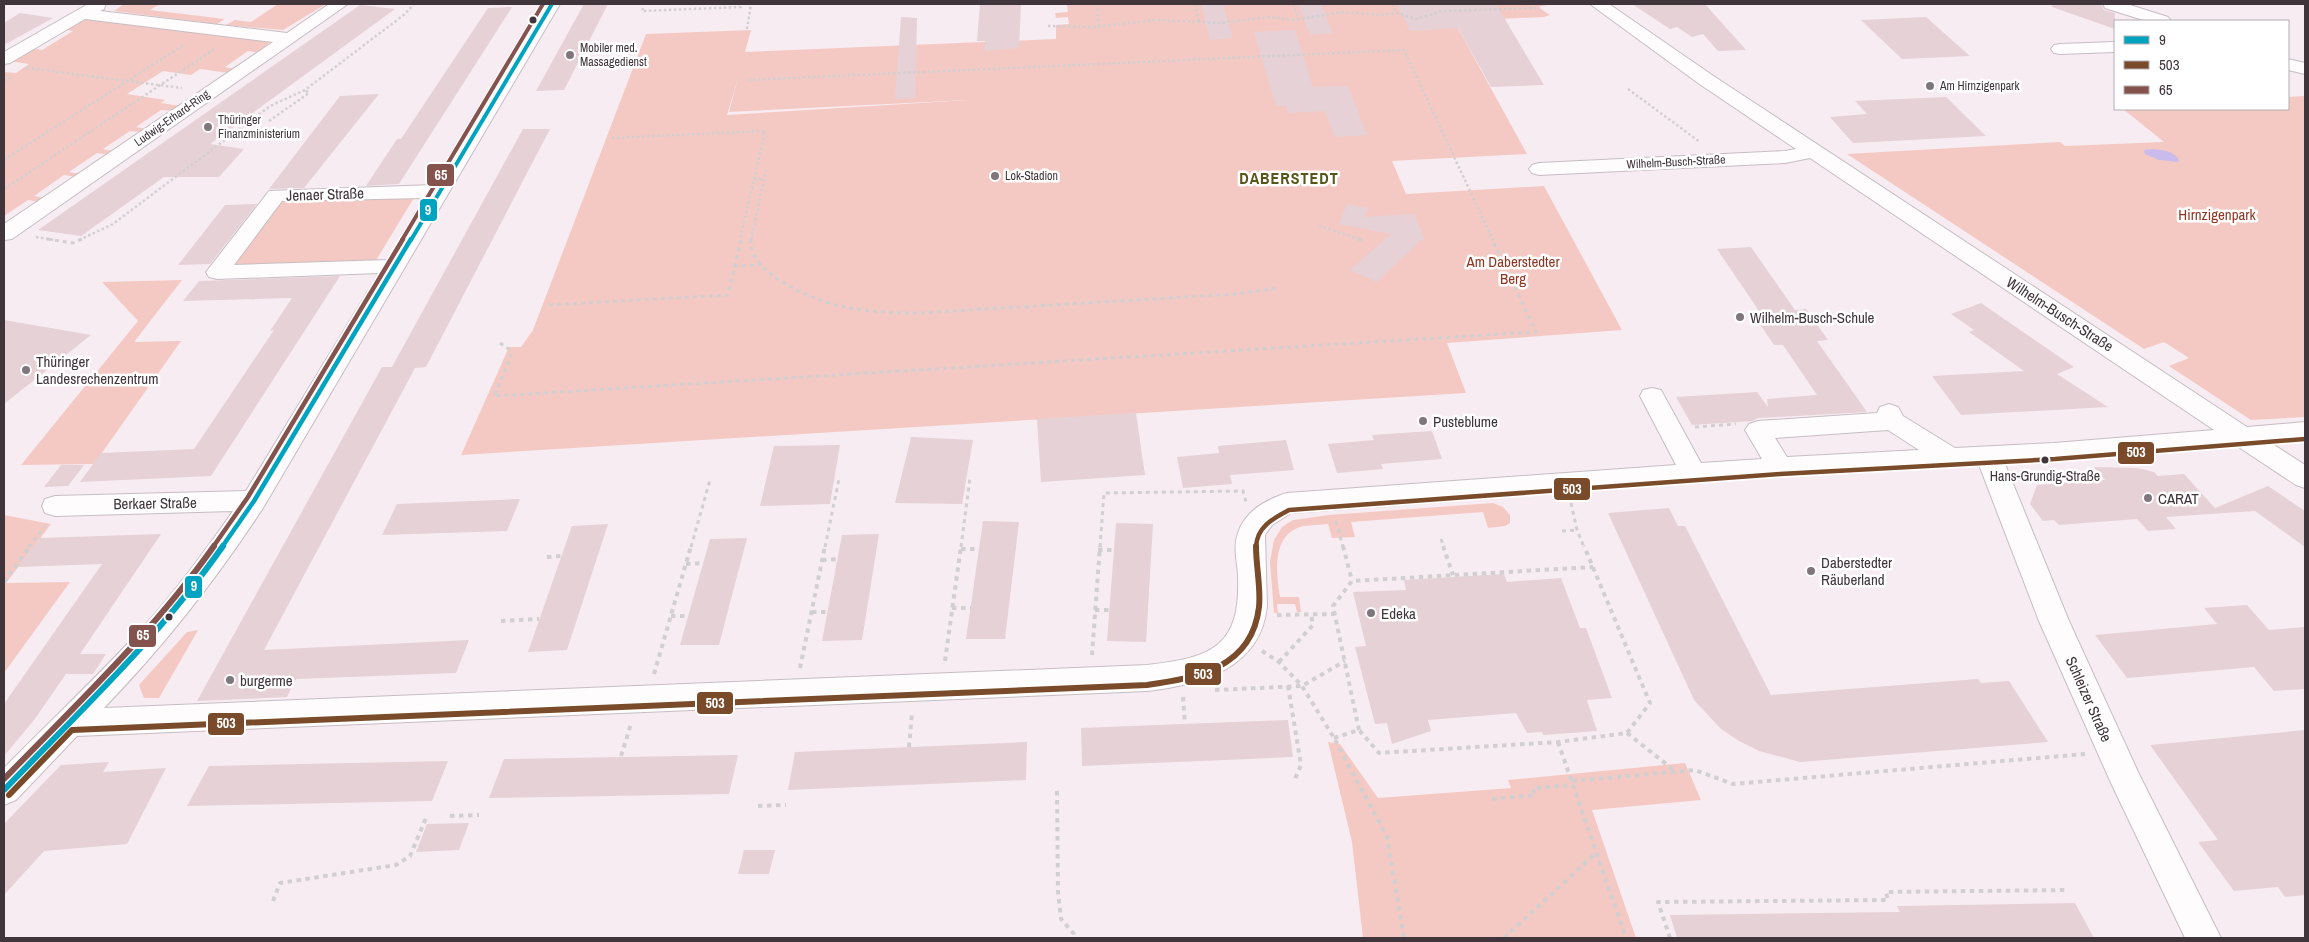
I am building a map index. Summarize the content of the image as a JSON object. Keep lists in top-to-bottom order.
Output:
{
  "streets": {
    "street": [
      "Ludwig-Erhard-Ring",
      "Wilhelm-Busch-Straße",
      "Jenaer Straße",
      "Berkaer Straße",
      "Schleizer Straße"
    ]
  },
  "districts": ["DABERSTEDT"],
  "parks": ["Hirnzigenpark", "Am Daberstedter Berg"],
  "places": [
    "Mobiler med. Massagedienst",
    "Am Hirnzigenpark",
    "Thüringer Finanzministerium",
    "Lok-Stadion",
    "Wilhelm-Busch-Schule",
    "Thüringer Landesrechenzentrum",
    "Pusteblume",
    "Hans-Grundig-Straße",
    "CARAT",
    "Daberstedter Räuberland",
    "Edeka",
    "burgerme"
  ],
  "lines": ["transit line 9", "transit line 65", "transit line 503"],
  "legend": ["9", "503", "65"]
}
